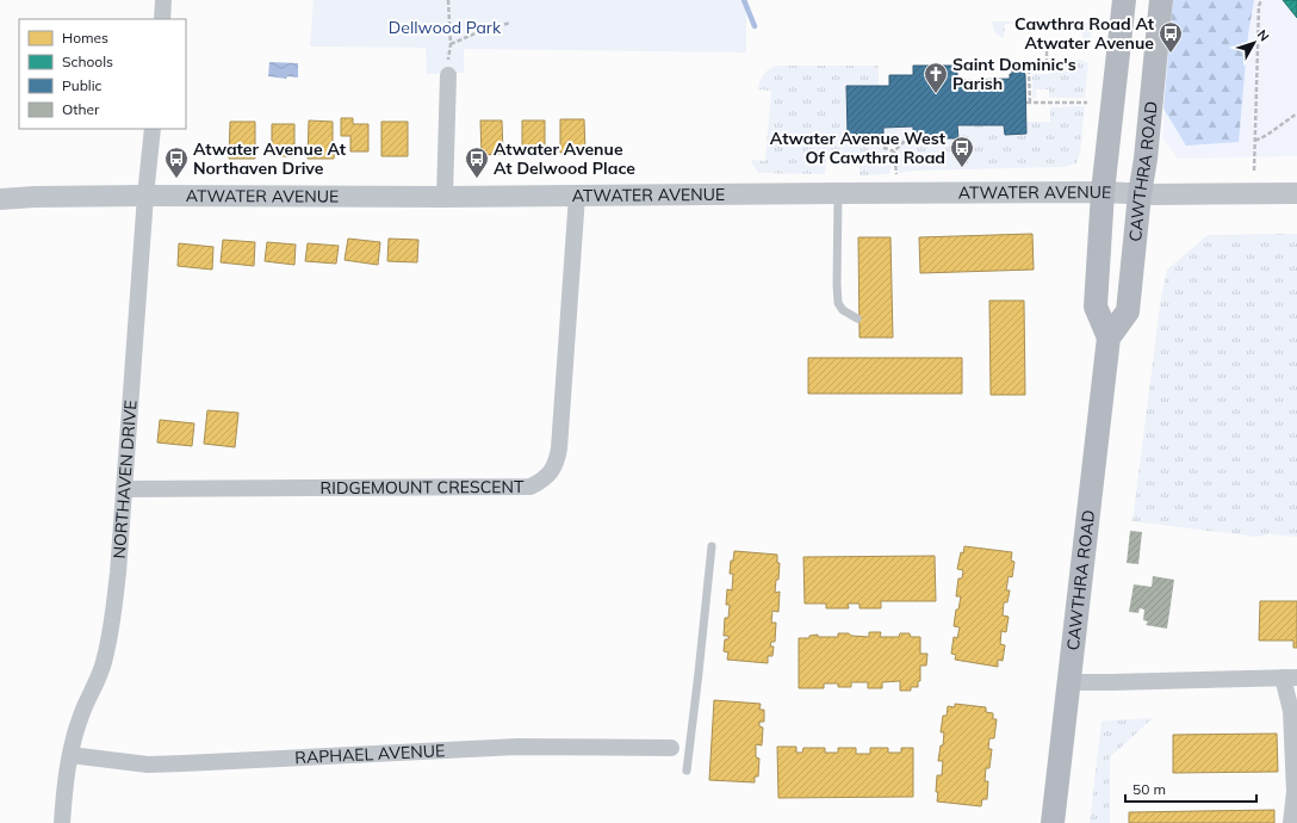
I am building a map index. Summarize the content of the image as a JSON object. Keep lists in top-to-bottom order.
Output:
{
  "streets": {
    "main road": ["CAWTHRA ROAD"],
    "street": [
      "ATWATER AVENUE",
      "NORTHAVEN DRIVE",
      "RIDGEMOUNT CRESCENT",
      "RAPHAEL AVENUE"
    ]
  },
  "crossings": [
    ["CAWTHRA ROAD", "ATWATER AVENUE"],
    ["ATWATER AVENUE", "NORTHAVEN DRIVE"],
    ["ATWATER AVENUE", "RIDGEMOUNT CRESCENT"],
    ["NORTHAVEN DRIVE", "RIDGEMOUNT CRESCENT"],
    ["NORTHAVEN DRIVE", "RAPHAEL AVENUE"]
  ],
  "parks": ["Dellwood Park"],
  "places": {
    "bus stop": [
      "Cawthra Road At Atwater Avenue",
      "Atwater Avenue West Of Cawthra Road",
      "Atwater Avenue At Northaven Drive",
      "Atwater Avenue At Delwood Place"
    ],
    "church": ["Saint Dominic's Parish"]
  },
  "legend": [
    "Homes",
    "Schools",
    "Public",
    "Other"
  ],
  "scale_bar": "50 m",
  "north": "top right"
}
